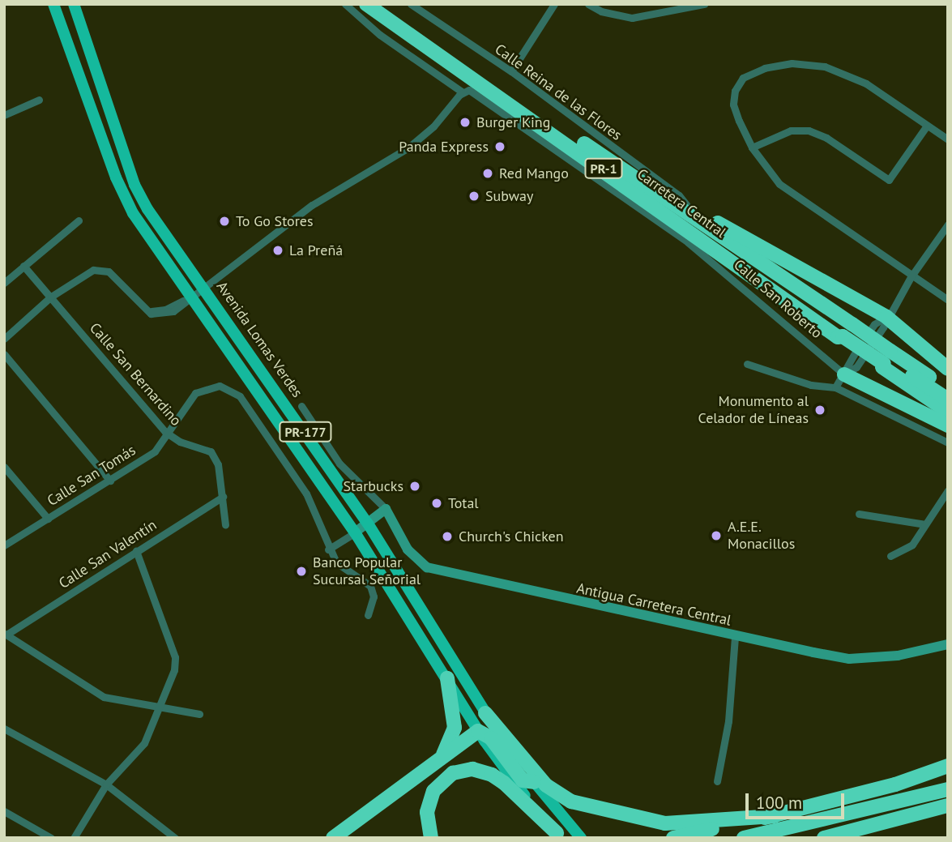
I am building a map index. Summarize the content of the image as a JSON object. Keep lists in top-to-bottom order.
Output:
{
  "streets": {
    "highway": ["PR-1", "Carretera Central"],
    "main road": ["Avenida Lomas Verdes", "PR-177"],
    "street": [
      "Calle Reina de las Flores",
      "Calle San Roberto",
      "Calle San Bernardino",
      "Calle San Tomás",
      "Calle San Valentín",
      "Antigua Carretera Central"
    ]
  },
  "crossings": [
    ["Calle San Bernardino", "Calle San Tomás"],
    ["Calle San Bernardino", "Calle San Valentín"]
  ],
  "places": [
    "Burger King",
    "Panda Express",
    "Red Mango",
    "Subway",
    "To Go Stores",
    "La Preñá",
    "Monumento al Celador de Líneas",
    "Starbucks",
    "Total",
    "A.E.E. Monacillos",
    "Church's Chicken",
    "Banco Popular Sucursal Señorial"
  ],
  "scale_bar": "100 m"
}
